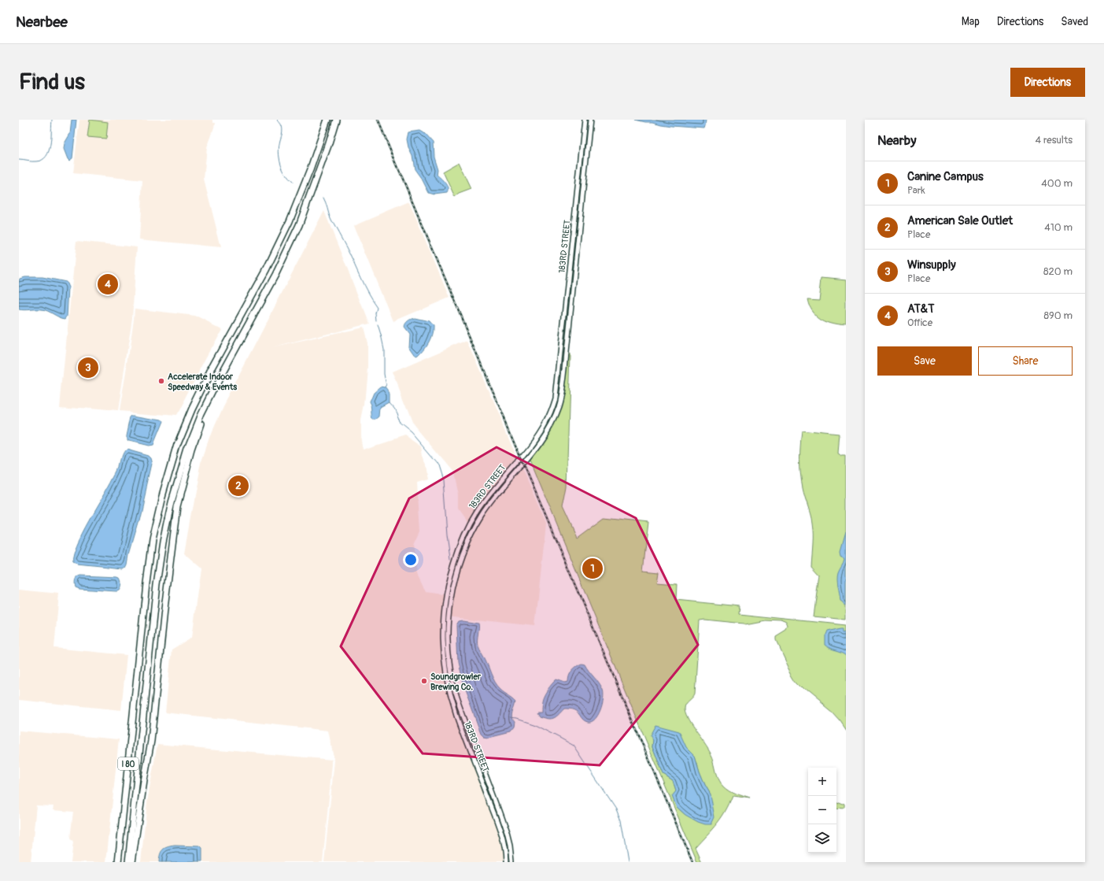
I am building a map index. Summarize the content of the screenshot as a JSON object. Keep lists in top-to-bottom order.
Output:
{
  "streets": {
    "highway": ["I 80"],
    "street": ["183RD STREET"]
  },
  "places": ["Accelerate Indoor Speedway & Events", "Soundgrowler Brewing Co."],
  "page": {
    "header": "Nearbee",
    "nav": ["Map", "Directions", "Saved"],
    "buttons": [
      "Directions",
      ["Save", "Share"]
    ],
    "title": "Find us",
    "heading": ["Nearby", "4 results"],
    "list": [
      {
        "mark": "1",
        "name": "Canine Campus",
        "note": "Park",
        "value": "400 m"
      },
      {
        "mark": "2",
        "name": "American Sale Outlet",
        "note": "Place",
        "value": "410 m"
      },
      {
        "mark": "3",
        "name": "Winsupply",
        "note": "Place",
        "value": "820 m"
      },
      {
        "mark": "4",
        "name": "AT&T",
        "note": "Office",
        "value": "890 m"
      }
    ],
    "pins": [
      "4",
      "3",
      "2",
      "1"
    ],
    "map_buttons": ["+", "−"]
  }
}
